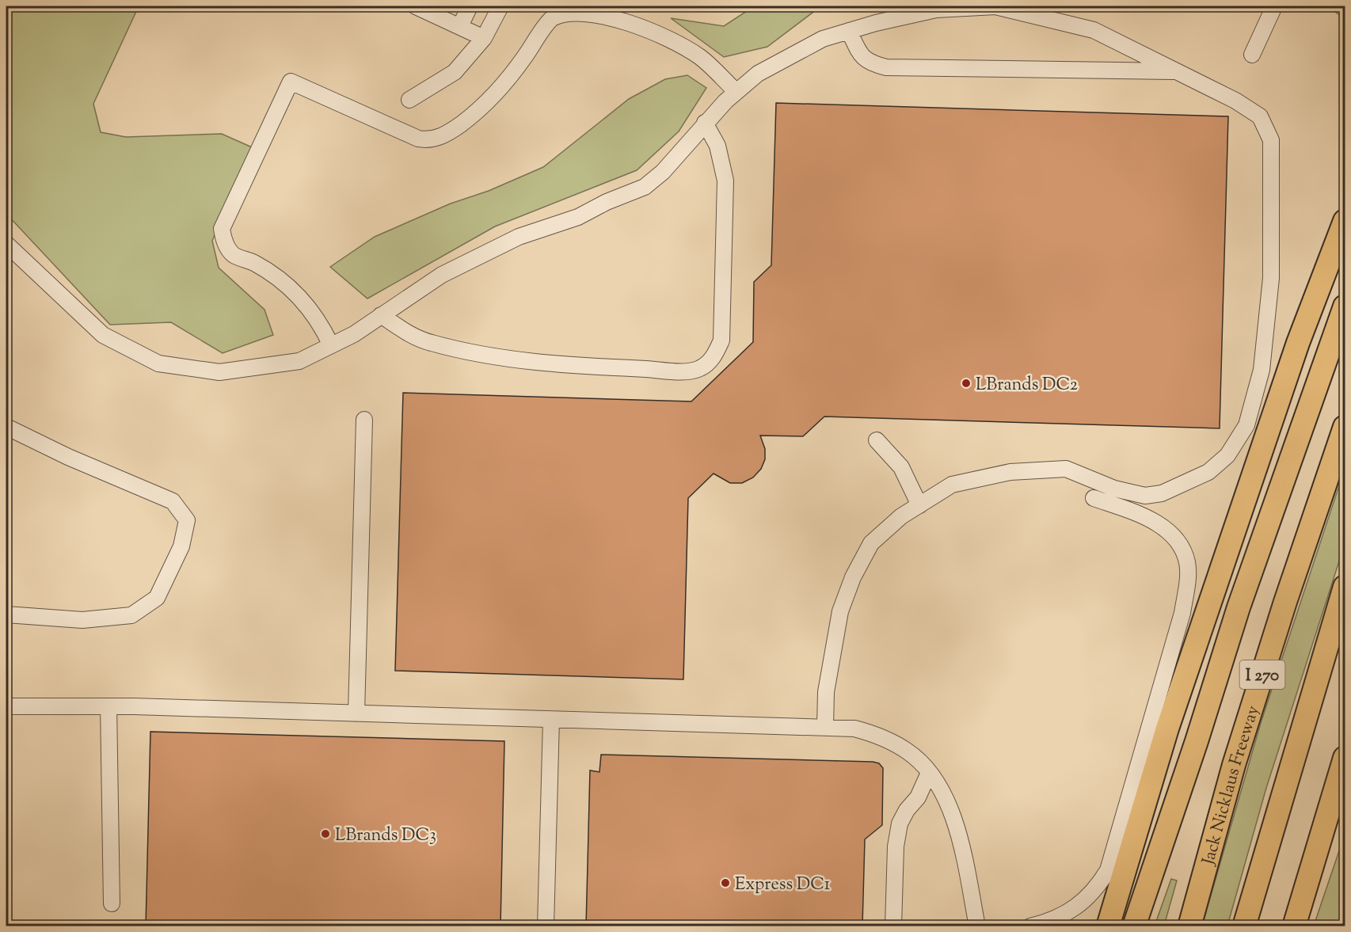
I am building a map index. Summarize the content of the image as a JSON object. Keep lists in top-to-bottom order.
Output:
{
  "streets": {
    "highway": ["I 270", "Jack Nicklaus Freeway"]
  },
  "places": ["LBrands DC2", "LBrands DC3", "Express DC1"]
}
